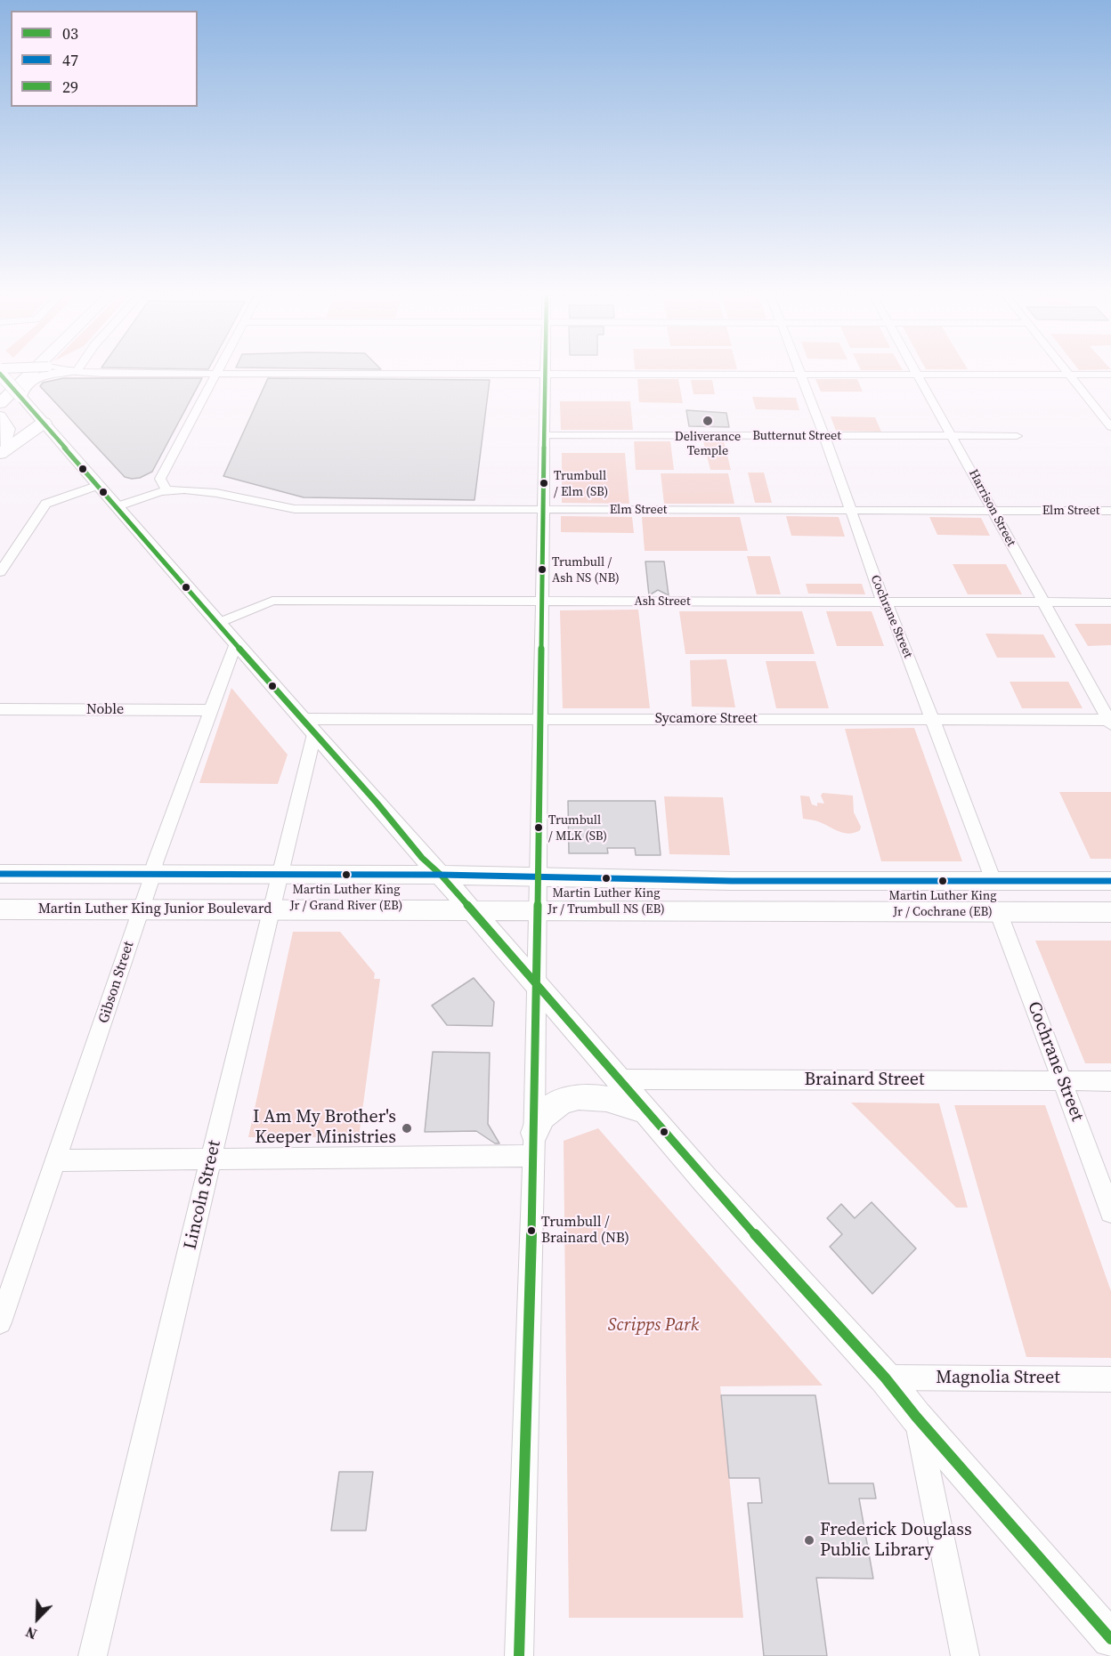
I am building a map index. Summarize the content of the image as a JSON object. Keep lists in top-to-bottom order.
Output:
{
  "streets": {
    "main road": ["Martin Luther King Junior Boulevard"],
    "street": [
      "Butternut Street",
      "Harrison Street",
      "Elm Street",
      "Ash Street",
      "Cochrane Street",
      "Noble",
      "Sycamore Street",
      "Gibson Street",
      "Brainard Street",
      "Lincoln Street",
      "Magnolia Street"
    ]
  },
  "crossings": [
    ["Butternut Street", "Harrison Street"],
    ["Butternut Street", "Cochrane Street"],
    ["Harrison Street", "Elm Street"],
    ["Harrison Street", "Ash Street"],
    ["Harrison Street", "Sycamore Street"],
    ["Elm Street", "Cochrane Street"],
    ["Ash Street", "Cochrane Street"],
    ["Cochrane Street", "Sycamore Street"],
    ["Cochrane Street", "Martin Luther King Junior Boulevard"],
    ["Cochrane Street", "Brainard Street"],
    ["Noble", "Gibson Street"],
    ["Sycamore Street", "Lincoln Street"],
    ["Martin Luther King Junior Boulevard", "Gibson Street"],
    ["Martin Luther King Junior Boulevard", "Lincoln Street"]
  ],
  "parks": ["Scripps Park"],
  "places": [
    "Deliverance Temple",
    "Trumbull / Elm (SB)",
    "Trumbull / Ash NS (NB)",
    "Trumbull / MLK (SB)",
    "Martin Luther King Jr / Grand River (EB)",
    "Martin Luther King Jr / Trumbull NS (EB)",
    "Martin Luther King Jr / Cochrane (EB)",
    "I Am My Brother's Keeper Ministries",
    "Trumbull / Brainard (NB)",
    "Frederick Douglass Public Library"
  ],
  "lines": ["transit line 29", "transit line 03", "transit line 47"],
  "legend": ["03", "47", "29"],
  "north": "bottom left"
}
